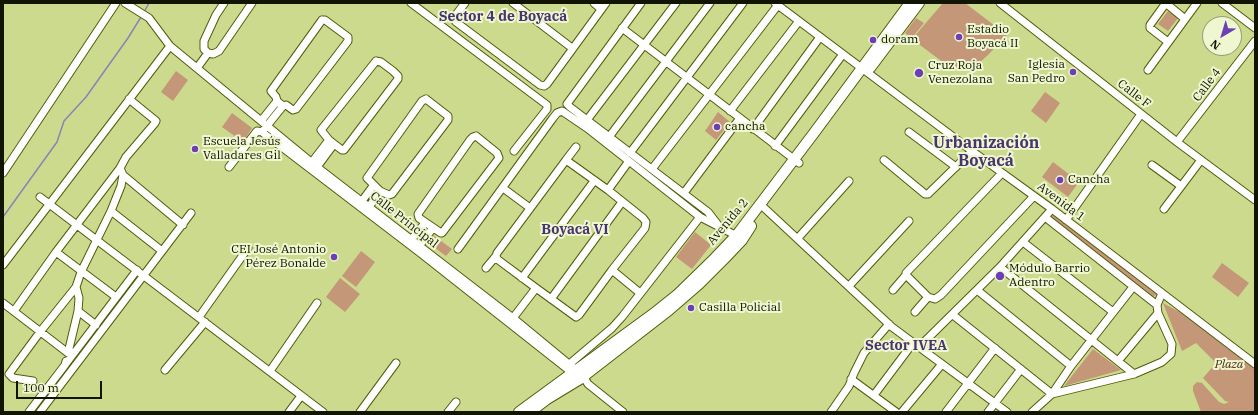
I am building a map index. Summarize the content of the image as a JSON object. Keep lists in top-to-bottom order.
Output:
{
  "streets": {
    "street": [
      "Calle 4",
      "Calle F",
      "Avenida 1",
      "Calle Principal",
      "Avenida 2"
    ]
  },
  "crossings": [
    ["Calle 4", "Calle F"],
    ["Avenida 1", "Avenida 2"],
    ["Calle Principal", "Avenida 2"]
  ],
  "districts": [
    "Sector 4 de Boyacá",
    "Urbanización Boyacá",
    "Boyacá VI",
    "Sector IVEA"
  ],
  "parks": ["Plaza"],
  "places": [
    "Estadio Boyacá II",
    "doram",
    "Iglesia San Pedro",
    "Cruz Roja Venezolana",
    "cancha",
    "Escuela Jesús Valladares Gil",
    "Cancha",
    "CEI José Antonio Pérez Bonalde",
    "Módulo Barrio Adentro",
    "Casilla Policial"
  ],
  "scale_bar": "100 m",
  "north": "bottom left"
}
